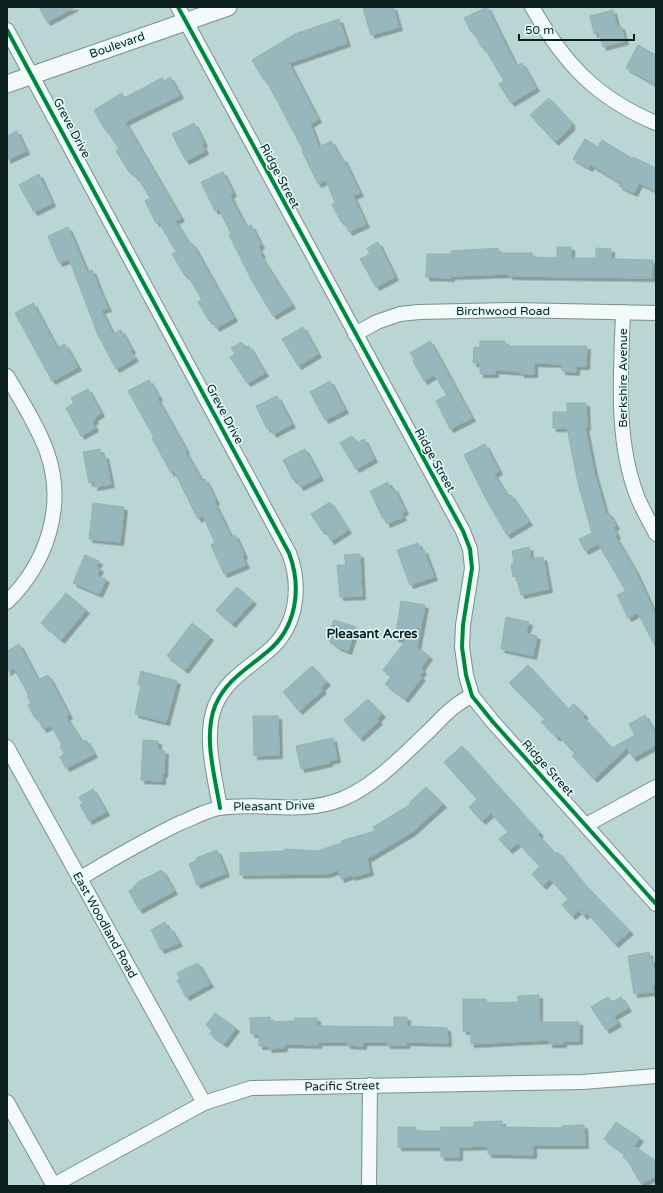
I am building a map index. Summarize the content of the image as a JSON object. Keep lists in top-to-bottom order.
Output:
{
  "streets": {
    "street": [
      "Boulevard",
      "Greve Drive",
      "Ridge Street",
      "Birchwood Road",
      "Berkshire Avenue",
      "Pleasant Drive",
      "East Woodland Road",
      "Pacific Street"
    ]
  },
  "crossings": [
    ["Boulevard", "Greve Drive"],
    ["Boulevard", "Ridge Street"],
    ["Greve Drive", "Pleasant Drive"],
    ["Ridge Street", "Birchwood Road"],
    ["Ridge Street", "Pleasant Drive"],
    ["Birchwood Road", "Berkshire Avenue"],
    ["Pleasant Drive", "East Woodland Road"],
    ["East Woodland Road", "Pacific Street"]
  ],
  "districts": ["Pleasant Acres"],
  "scale_bar": "50 m"
}
